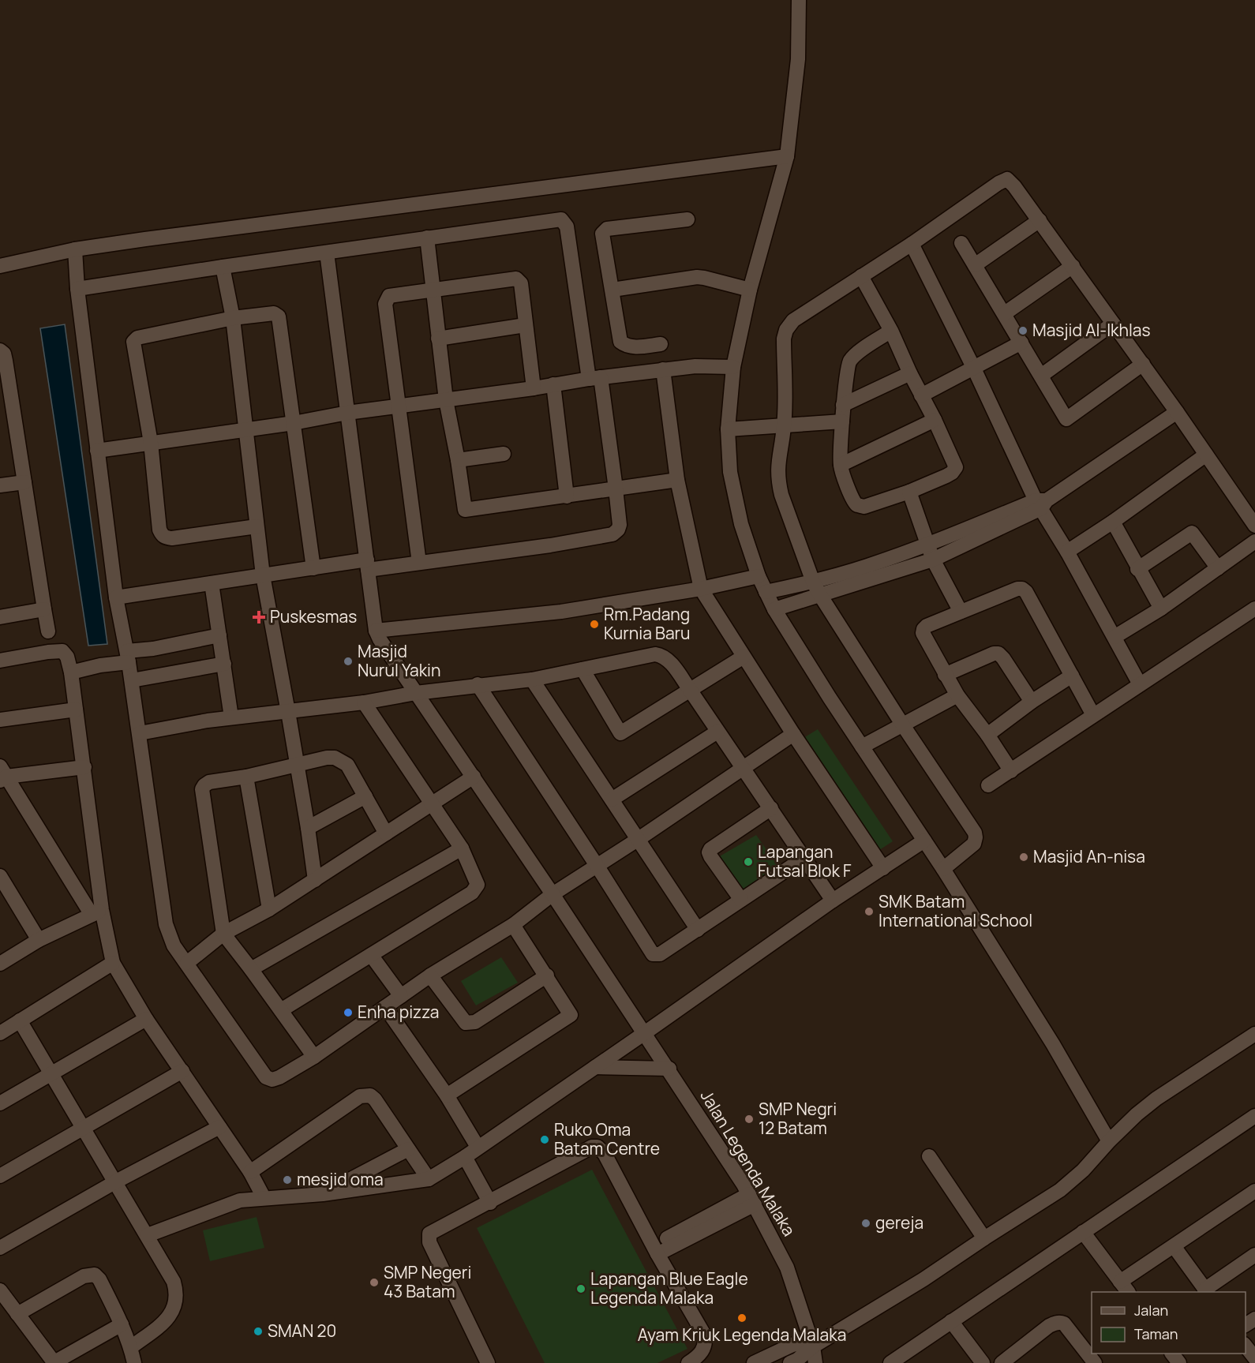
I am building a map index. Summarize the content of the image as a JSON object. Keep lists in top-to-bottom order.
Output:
{
  "streets": {
    "street": ["Jalan Legenda Malaka"]
  },
  "places": {
    "other": [
      "Masjid Al-Ikhlas",
      "Rm.Padang Kurnia Baru",
      "Masjid Nurul Yakin",
      "Masjid An-nisa",
      "Lapangan Futsal Blok F",
      "SMK Batam International School",
      "Enha pizza",
      "SMP Negri 12 Batam",
      "Ruko Oma Batam Centre",
      "mesjid oma",
      "gereja",
      "SMP Negeri 43 Batam",
      "Lapangan Blue Eagle Legenda Malaka",
      "Ayam Kriuk Legenda Malaka",
      "SMAN 20"
    ],
    "health": ["Puskesmas"]
  },
  "legend": ["Jalan", "Taman"]
}
